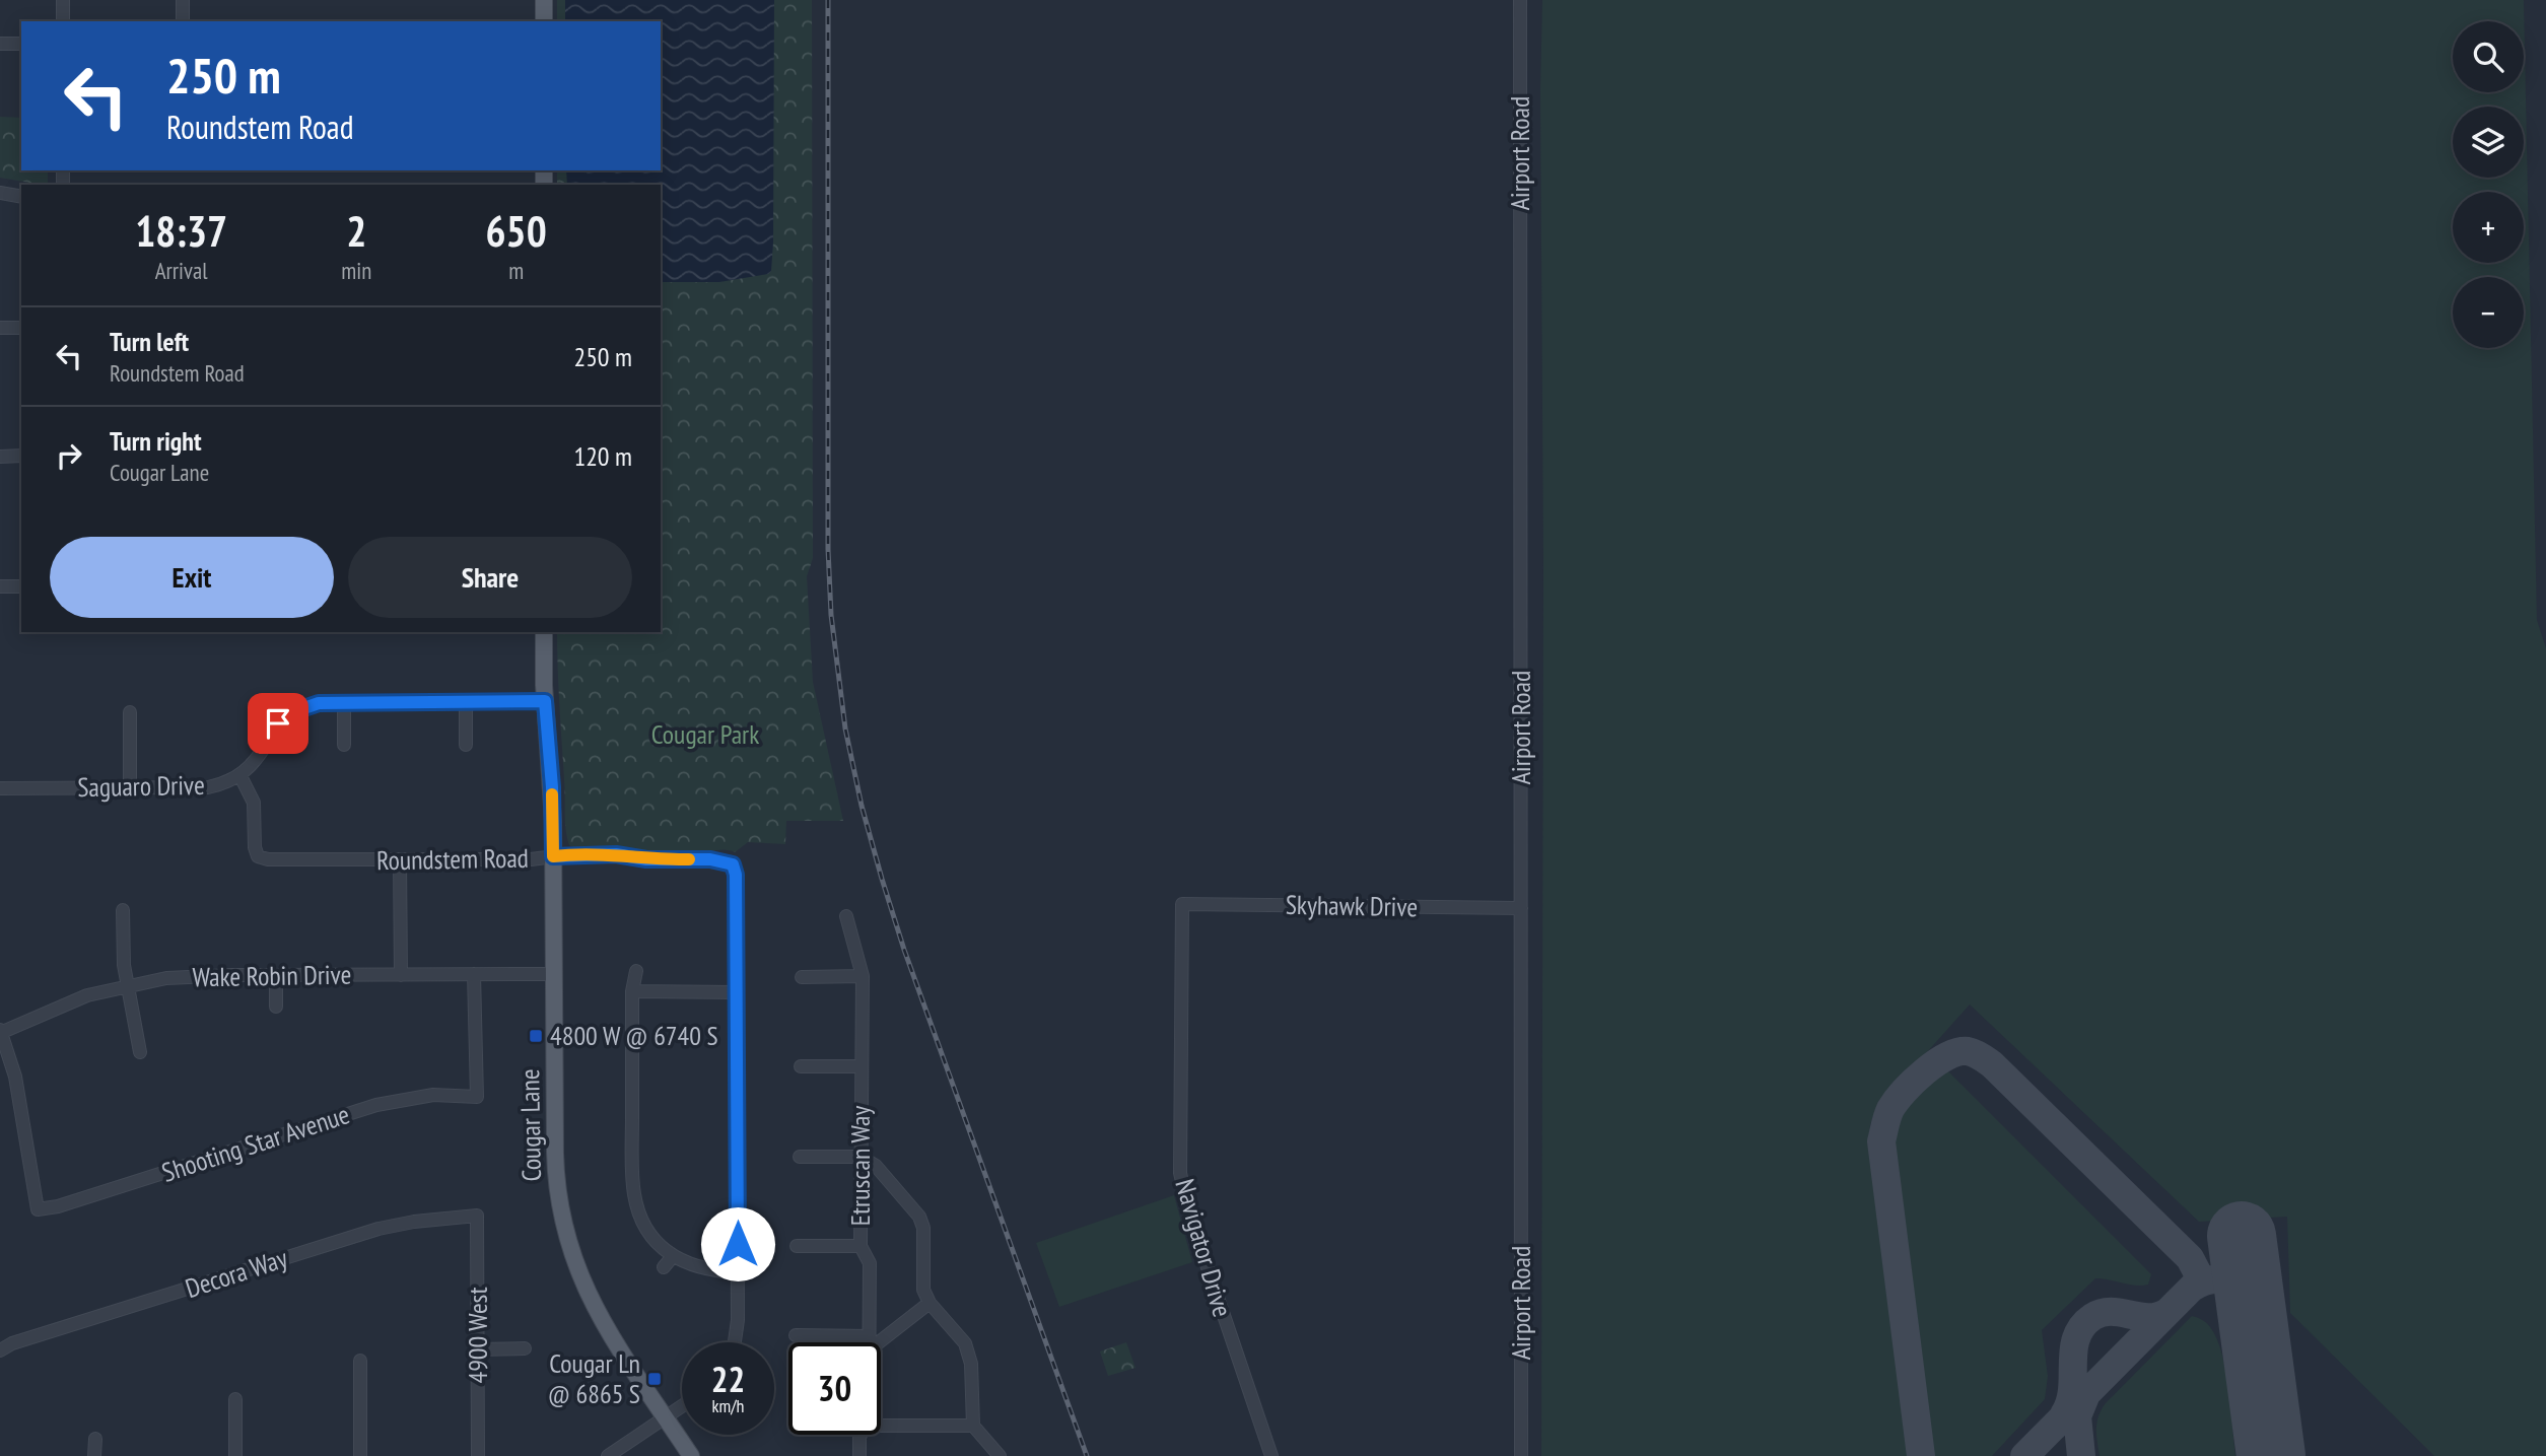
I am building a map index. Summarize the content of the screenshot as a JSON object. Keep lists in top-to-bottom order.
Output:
{
  "streets": {
    "main road": ["Cougar Lane"],
    "street": [
      "Airport Road",
      "Saguaro Drive",
      "Roundstem Road",
      "Skyhawk Drive",
      "Wake Robin Drive",
      "Shooting Star Avenue",
      "Etruscan Way",
      "Navigator Drive",
      "Decora Way",
      "4900 West"
    ]
  },
  "crossings": [
    ["Airport Road", "Skyhawk Drive"],
    ["Saguaro Drive", "Roundstem Road"],
    ["Saguaro Drive", "Cougar Lane"],
    ["Roundstem Road", "Cougar Lane"],
    ["Skyhawk Drive", "Navigator Drive"],
    ["Wake Robin Drive", "Cougar Lane"],
    ["Wake Robin Drive", "Shooting Star Avenue"],
    ["Decora Way", "4900 West"]
  ],
  "parks": ["Cougar Park"],
  "places": {
    "transit": ["4800 W @ 6740 S", "Cougar Ln @ 6865 S"]
  },
  "page": {
    "map_buttons": ["+", "−"],
    "turn": ["250 m", "Roundstem Road"],
    "eta": [
      "18:37",
      "Arrival",
      "2",
      "min",
      "650",
      "m"
    ],
    "list": [
      {
        "name": "Turn left",
        "note": "Roundstem Road",
        "value": "250 m"
      },
      {
        "name": "Turn right",
        "note": "Cougar Lane",
        "value": "120 m"
      }
    ],
    "buttons": ["Exit", "Share"],
    "speed": "22 km/h",
    "limit": "30"
  }
}
